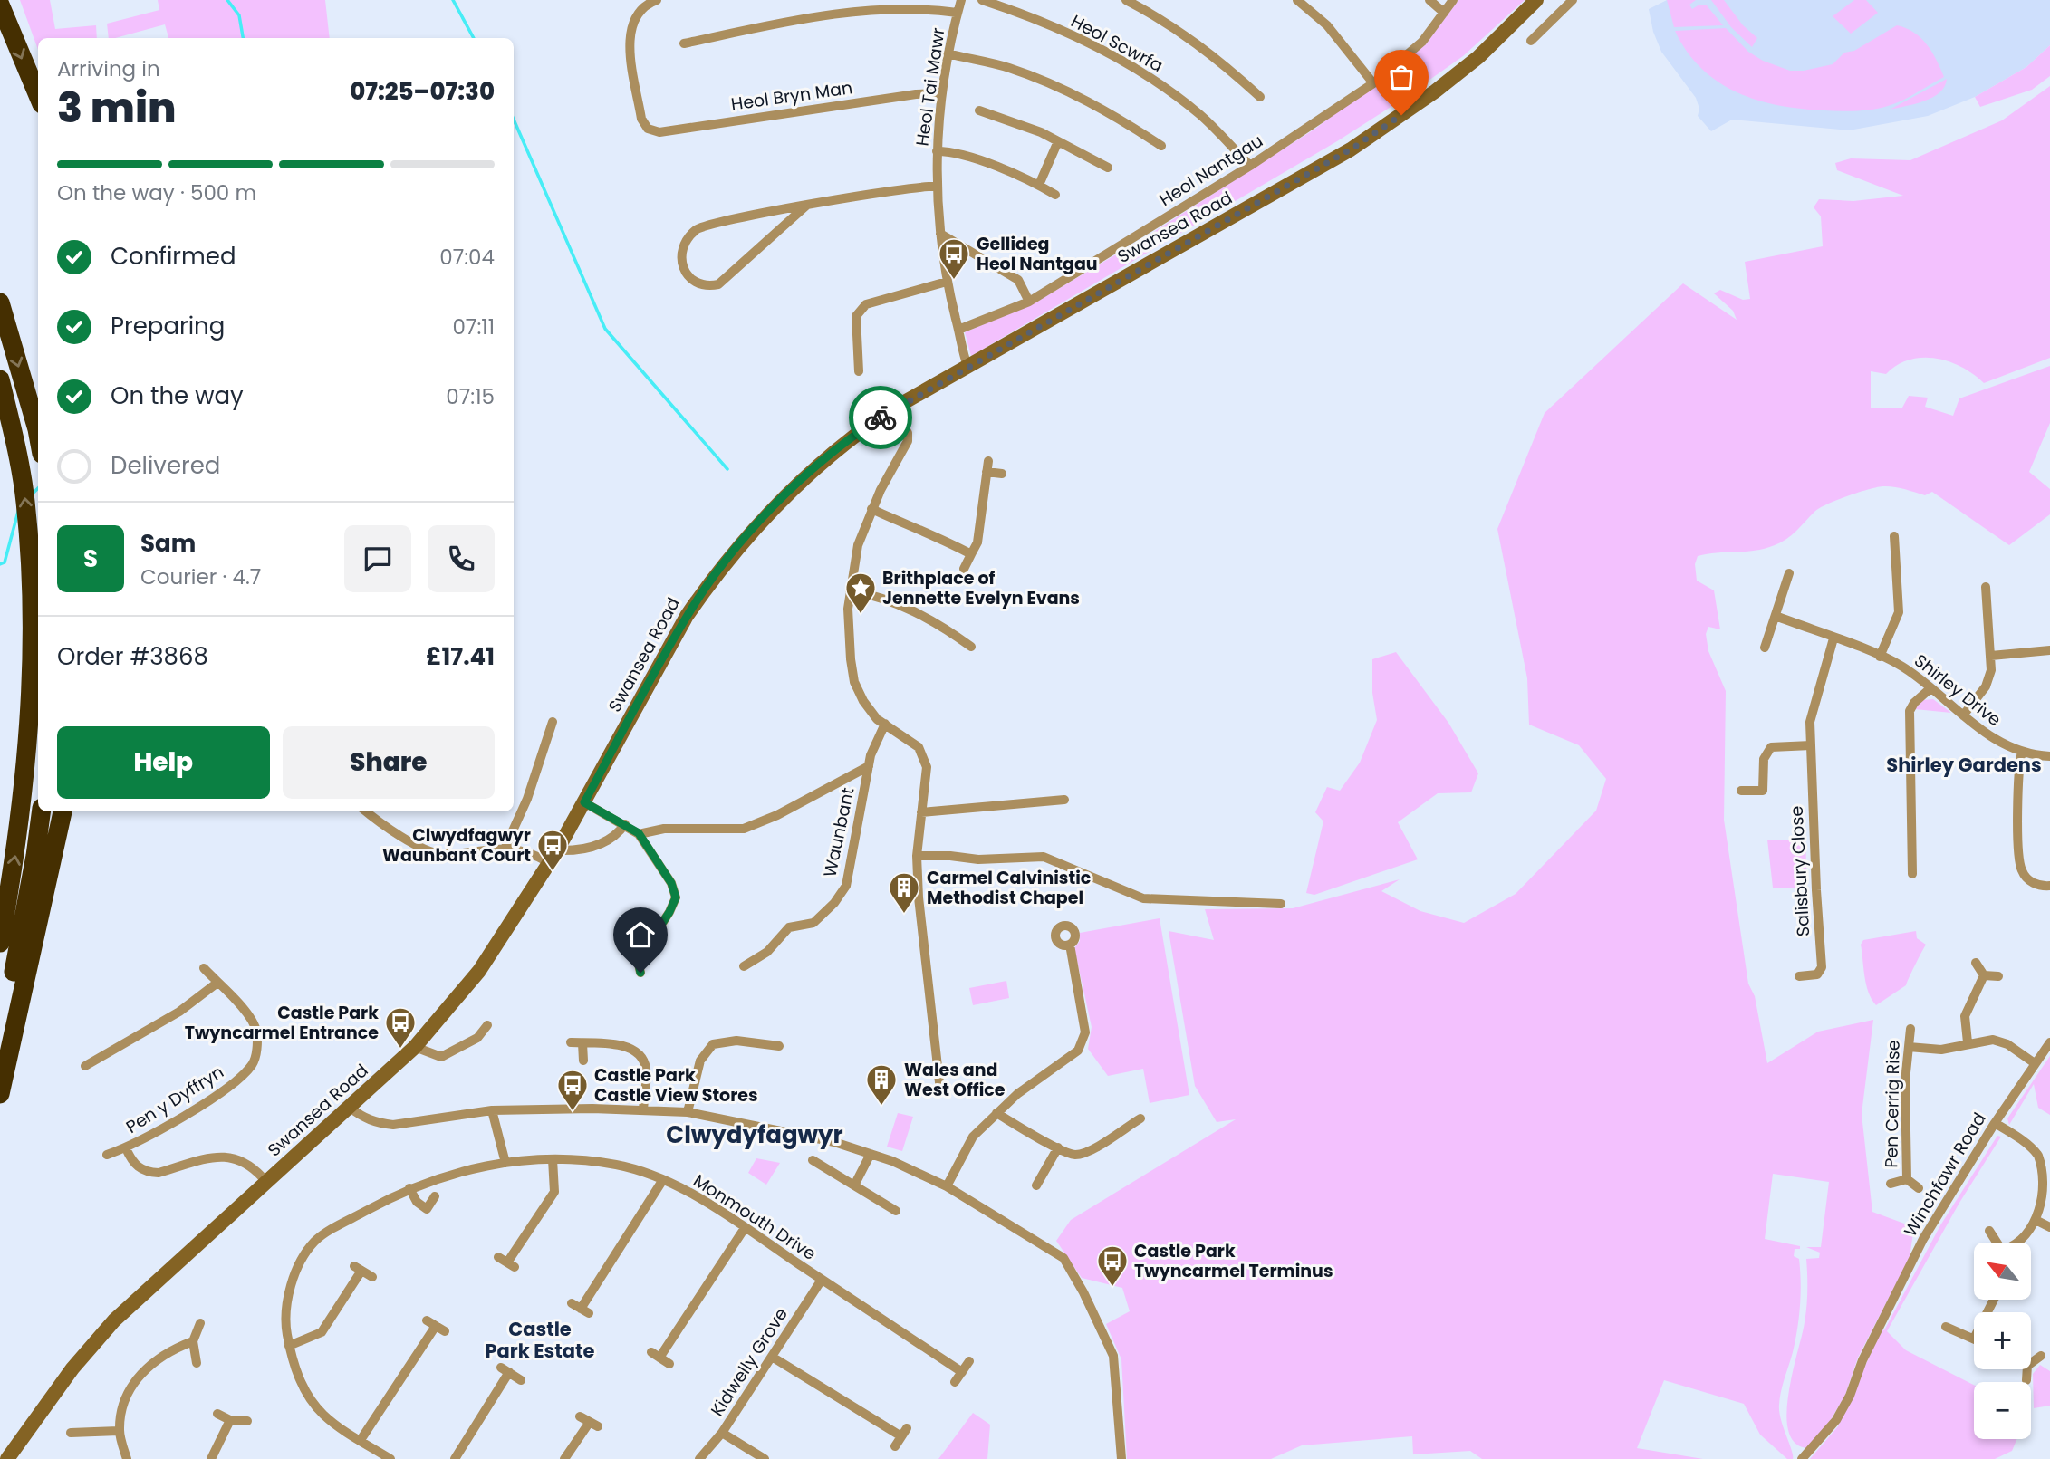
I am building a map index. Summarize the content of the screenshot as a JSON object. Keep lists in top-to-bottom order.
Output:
{
  "streets": {
    "street": [
      "Heol Scwrfa",
      "Heol Tai Mawr",
      "Heol Bryn Man",
      "Heol Nantgau",
      "Swansea Road",
      "Shirley Drive",
      "Waunbant",
      "Salisbury Close",
      "Pen y Dyffryn",
      "Pen Cerrig Rise",
      "Winchfawr Road",
      "Monmouth Drive",
      "Kidwelly Grove"
    ]
  },
  "crossings": [
    ["Heol Scwrfa", "Heol Nantgau"],
    ["Heol Tai Mawr", "Heol Bryn Man"],
    ["Heol Tai Mawr", "Heol Nantgau"],
    ["Heol Tai Mawr", "Swansea Road"],
    ["Swansea Road", "Pen y Dyffryn"],
    ["Shirley Drive", "Salisbury Close"],
    ["Monmouth Drive", "Kidwelly Grove"]
  ],
  "districts": ["Shirley Gardens", "Clwydyfagwyr", "Castle Park Estate"],
  "places": {
    "bus stop": [
      "Gellideg Heol Nantgau",
      "Clwydfagwyr Waunbant Court",
      "Castle Park Twyncarmel Entrance",
      "Castle Park Castle View Stores",
      "Castle Park Twyncarmel Terminus"
    ],
    "place": ["Brithplace of Jennette Evelyn Evans"],
    "building": ["Carmel Calvinistic Methodist Chapel", "Wales and West Office"]
  },
  "north": "top left",
  "page": {
    "heading": ["3 min", "Arriving in", "07:25–07:30"],
    "panel": [
      "Sam",
      "Courier · 4.7",
      "Order #3868",
      "£17.41"
    ],
    "bar": "On the way · 500 m",
    "list": [
      ["Confirmed", "07:04"],
      ["Preparing", "07:11"],
      ["On the way", "07:15"],
      "Delivered"
    ],
    "round": "S",
    "buttons": ["Help", "Share"],
    "map_buttons": ["+", "−"]
  }
}
